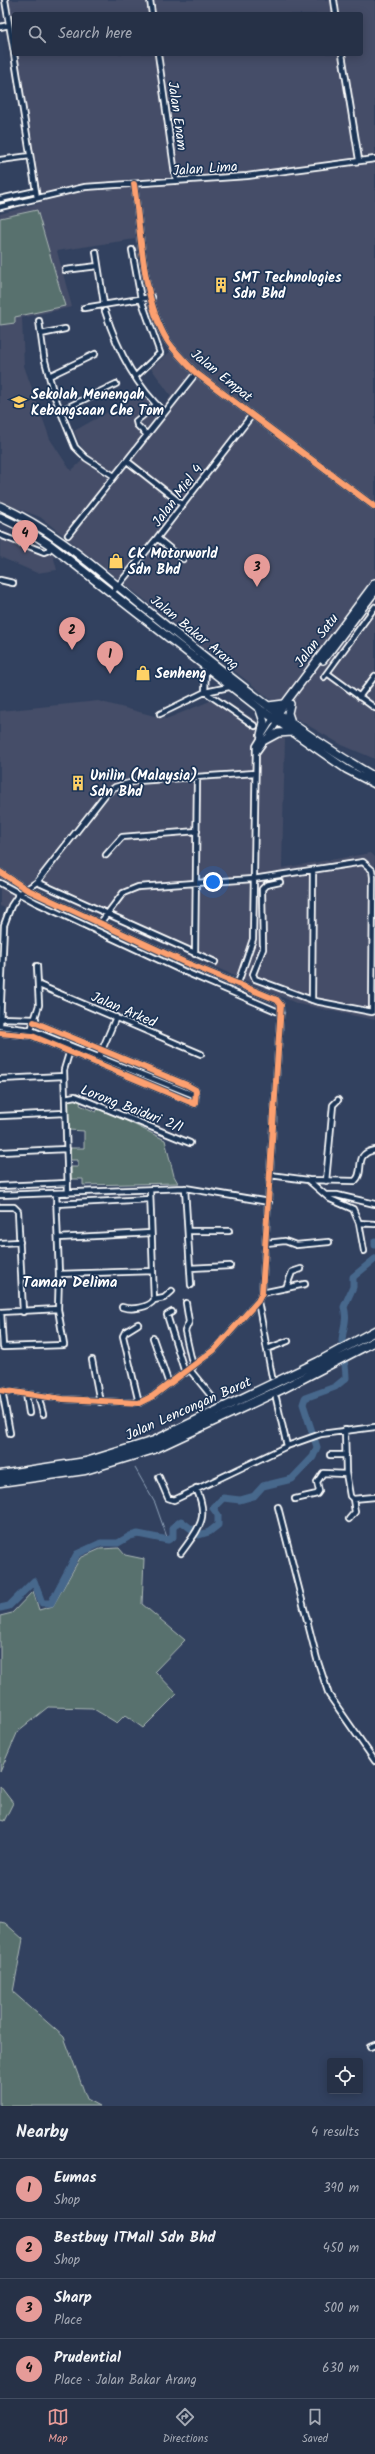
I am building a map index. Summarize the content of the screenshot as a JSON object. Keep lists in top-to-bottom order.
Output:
{
  "streets": {
    "highway": ["Jalan Lencongan Barat"],
    "main road": ["Jalan Bakar Arang", "Jalan Satu"],
    "street": [
      "Jalan Enam",
      "Jalan Lima",
      "Jalan Empat",
      "Jalan Miel 4",
      "Jalan Arked",
      "Lorong Baiduri 2/1"
    ]
  },
  "crossings": [
    ["Jalan Enam", "Jalan Lima"],
    ["Jalan Lima", "Jalan Empat"],
    ["Jalan Empat", "Jalan Miel 4"],
    ["Jalan Miel 4", "Jalan Bakar Arang"],
    ["Jalan Bakar Arang", "Jalan Satu"]
  ],
  "districts": ["Taman Delima"],
  "places": {
    "building": ["SMT Technologies Sdn Bhd", "Unilin (Malaysia) Sdn Bhd"],
    "school or university": ["Sekolah Menengah Kebangsaan Che Tom"],
    "shop": ["CK Motorworld Sdn Bhd", "Senheng"]
  },
  "page": {
    "search": "Search here",
    "pins": [
      "4",
      "3",
      "2",
      "1"
    ],
    "heading": ["Nearby", "4 results"],
    "list": [
      {
        "mark": "1",
        "name": "Eumas",
        "note": "Shop",
        "value": "390 m"
      },
      {
        "mark": "2",
        "name": "Bestbuy ITMall Sdn Bhd",
        "note": "Shop",
        "value": "450 m"
      },
      {
        "mark": "3",
        "name": "Sharp",
        "note": "Place",
        "value": "500 m"
      },
      {
        "mark": "4",
        "name": "Prudential",
        "note": "Place · Jalan Bakar Arang",
        "value": "630 m"
      }
    ],
    "nav": ["Map", "Directions", "Saved"]
  }
}
